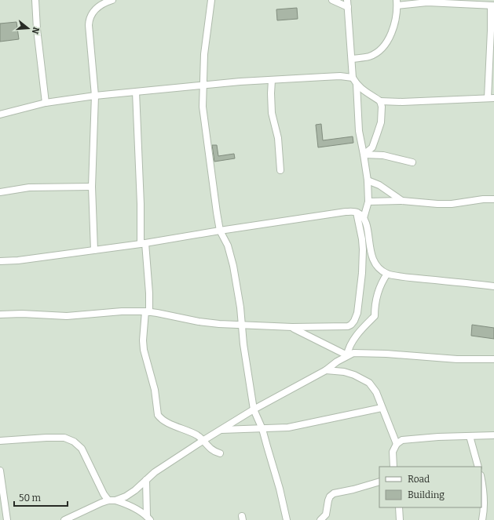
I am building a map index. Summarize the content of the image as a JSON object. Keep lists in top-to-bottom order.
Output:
{
  "legend": ["Road", "Building"],
  "scale_bar": "50 m",
  "north": "right"
}
